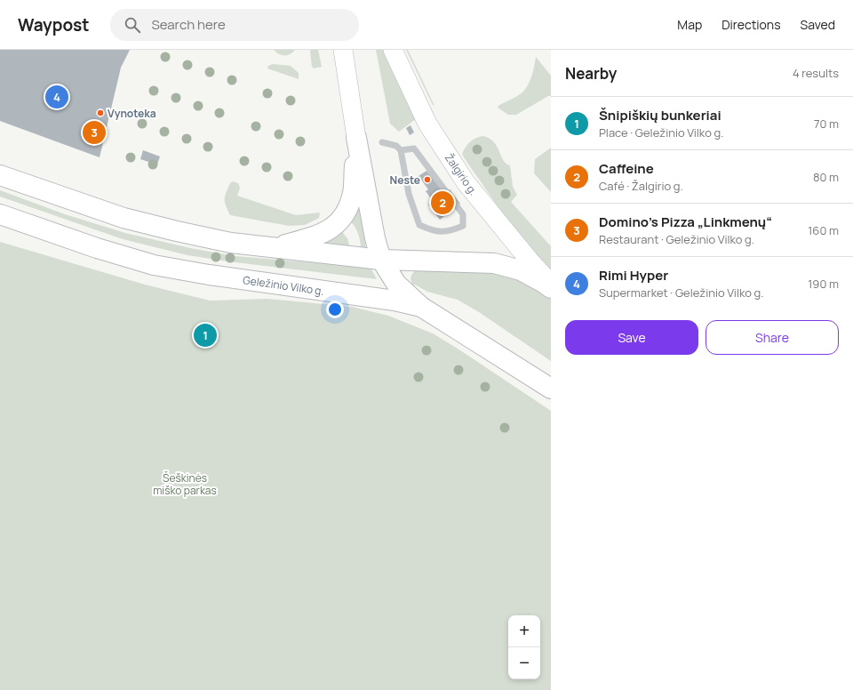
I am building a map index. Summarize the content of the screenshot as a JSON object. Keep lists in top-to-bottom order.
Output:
{
  "streets": {
    "highway": ["Geležinio Vilko g."],
    "main road": ["Žalgirio g."]
  },
  "parks": ["Šeškinės miško parkas"],
  "places": ["Vynoteka", "Neste"],
  "page": {
    "header": "Waypost",
    "search": "Search here",
    "nav": ["Map", "Directions", "Saved"],
    "heading": ["Nearby", "4 results"],
    "pins": [
      "4",
      "3",
      "2",
      "1"
    ],
    "list": [
      {
        "mark": "1",
        "name": "Šnipiškių bunkeriai",
        "note": "Place · Geležinio Vilko g.",
        "value": "70 m"
      },
      {
        "mark": "2",
        "name": "Caffeine",
        "note": "Café · Žalgirio g.",
        "value": "80 m"
      },
      {
        "mark": "3",
        "name": "Domino's Pizza „Linkmenų“",
        "note": "Restaurant · Geležinio Vilko g.",
        "value": "160 m"
      },
      {
        "mark": "4",
        "name": "Rimi Hyper",
        "note": "Supermarket · Geležinio Vilko g.",
        "value": "190 m"
      }
    ],
    "buttons": ["Save", "Share"],
    "map_buttons": ["+", "−"]
  }
}
